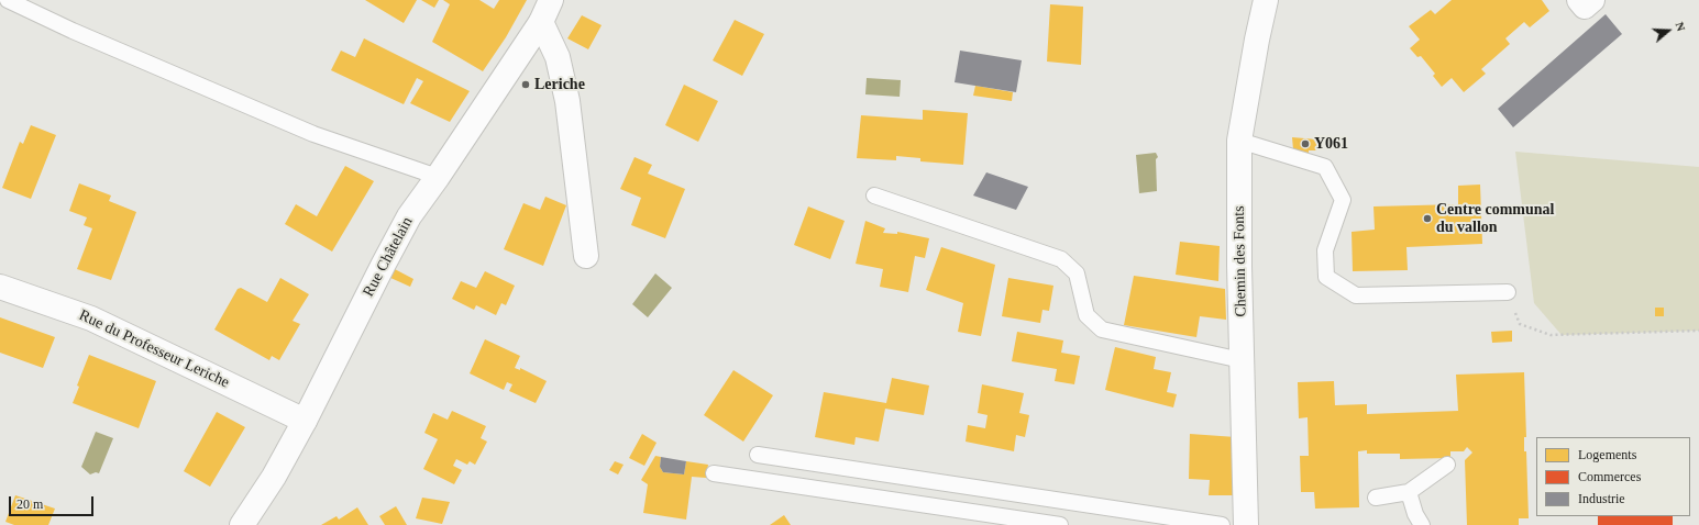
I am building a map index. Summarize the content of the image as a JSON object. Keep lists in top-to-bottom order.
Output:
{
  "streets": {
    "street": ["Rue Châtelain", "Chemin des Fonts", "Rue du Professeur Leriche"]
  },
  "crossings": [
    ["Rue Châtelain", "Rue du Professeur Leriche"]
  ],
  "places": ["Leriche", "Y061", "Centre communal du vallon"],
  "legend": ["Logements", "Commerces", "Industrie"],
  "scale_bar": "20 m",
  "north": "right"
}
